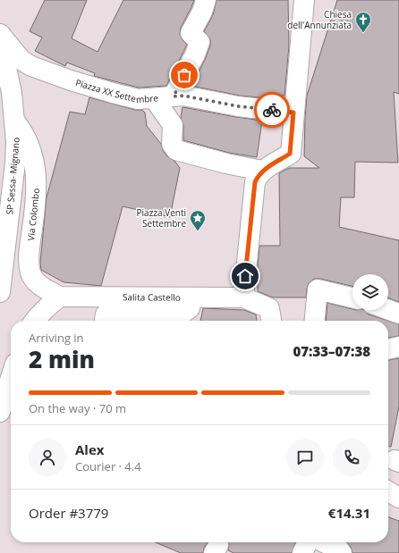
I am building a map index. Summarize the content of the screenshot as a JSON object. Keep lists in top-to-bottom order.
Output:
{
  "streets": {
    "street": [
      "Piazza XX Settembre",
      "SP Sessa- Mignano",
      "Via Colombo",
      "Salita Castello"
    ]
  },
  "crossings": [
    ["SP Sessa- Mignano", "Via Colombo"],
    ["Via Colombo", "Salita Castello"]
  ],
  "places": {
    "church": ["Chiesa dell'Annunziata"],
    "place": ["Piazza Venti Settembre"]
  },
  "page": {
    "heading": ["2 min", "Arriving in", "07:33–07:38"],
    "panel": [
      "Alex",
      "Courier · 4.4",
      "Order #3779",
      "€14.31"
    ],
    "bar": "On the way · 70 m"
  }
}
